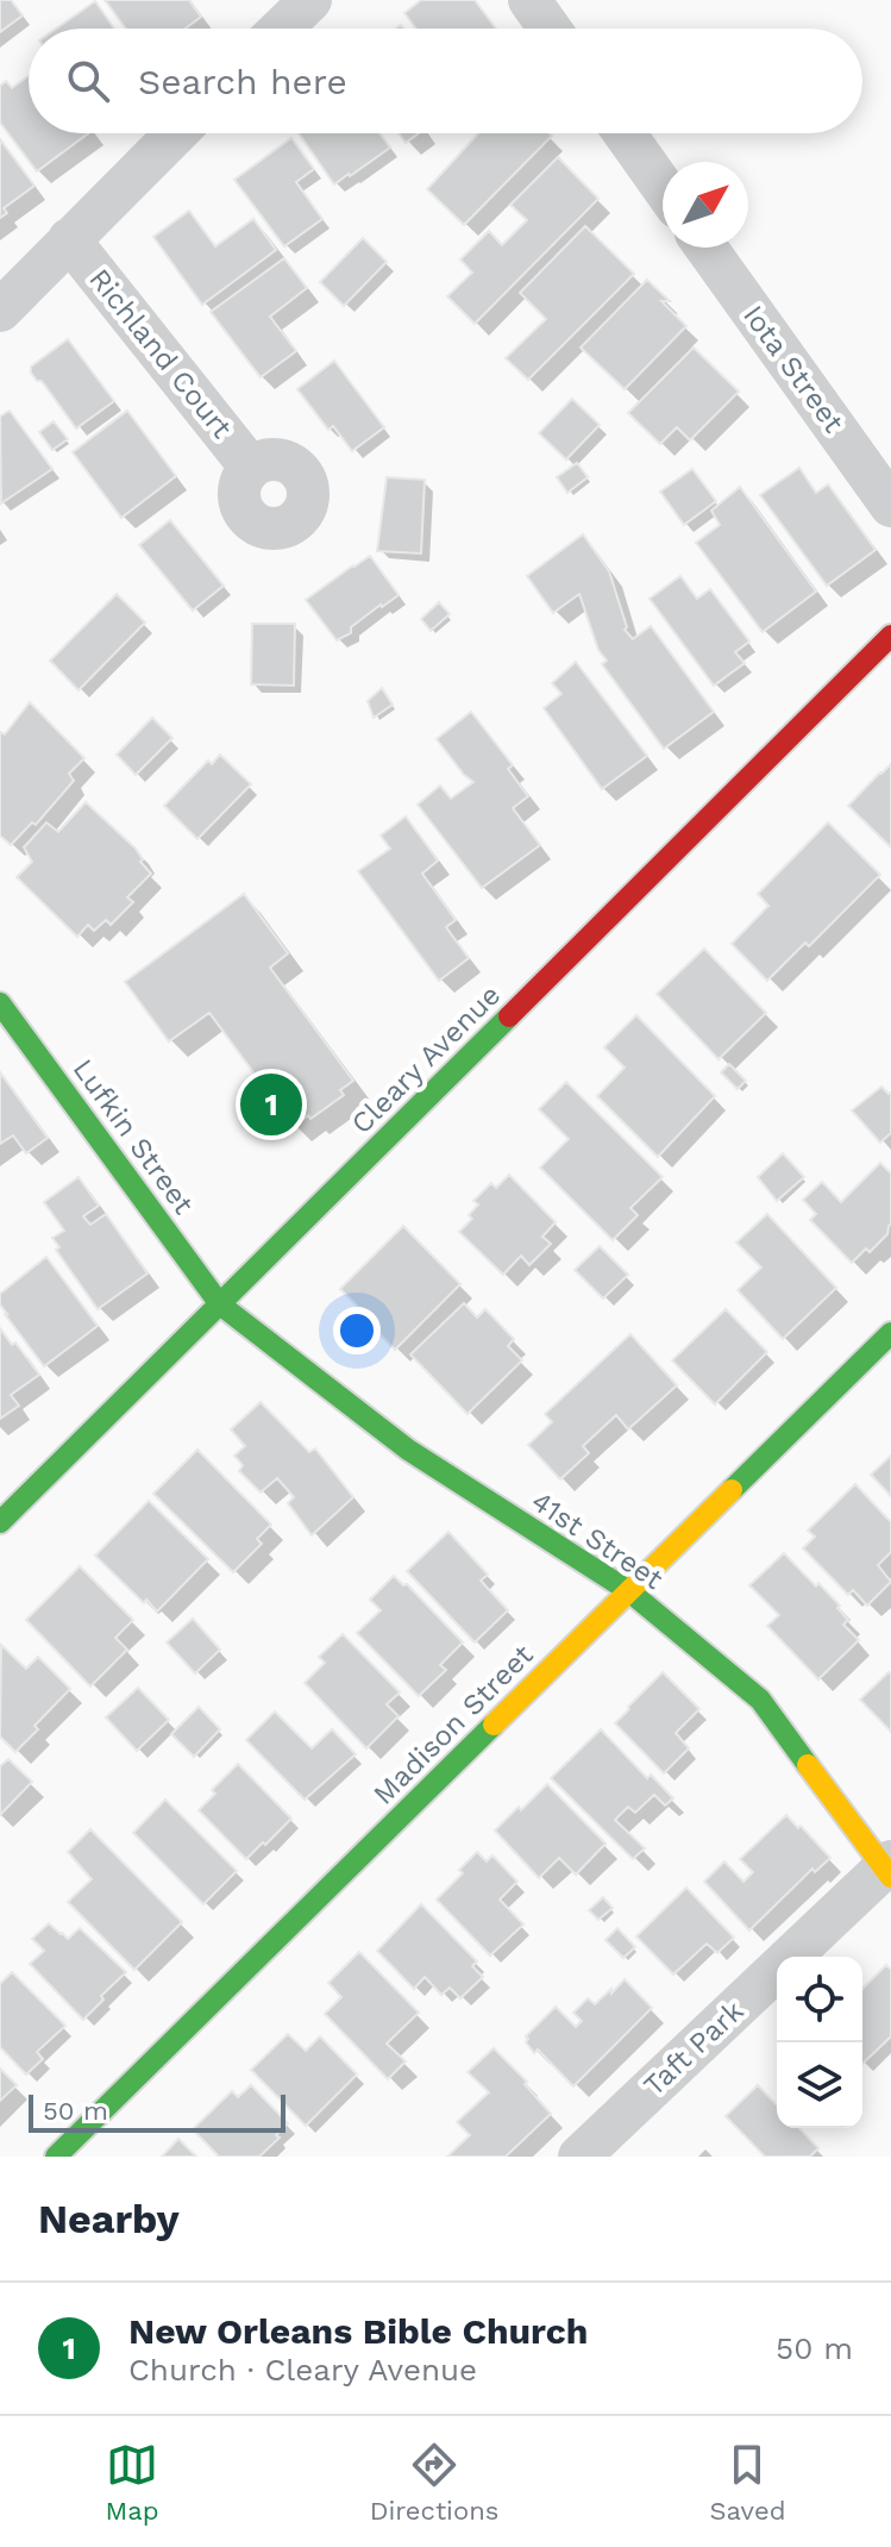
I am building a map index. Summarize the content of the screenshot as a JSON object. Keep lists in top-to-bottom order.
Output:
{
  "streets": {
    "street": [
      "Richland Court",
      "Iota Street",
      "Cleary Avenue",
      "Lufkin Street",
      "41st Street",
      "Madison Street",
      "Taft Park"
    ]
  },
  "crossings": [
    ["Cleary Avenue", "Lufkin Street"],
    ["Cleary Avenue", "41st Street"],
    ["Lufkin Street", "41st Street"],
    ["41st Street", "Madison Street"],
    ["41st Street", "Taft Park"]
  ],
  "scale_bar": "50 m",
  "north": "top right",
  "page": {
    "search": "Search here",
    "pins": "1",
    "scale": "50 m",
    "heading": "Nearby",
    "list": [
      {
        "mark": "1",
        "name": "New Orleans Bible Church",
        "note": "Church · Cleary Avenue",
        "value": "50 m"
      }
    ],
    "nav": ["Map", "Directions", "Saved"]
  }
}
